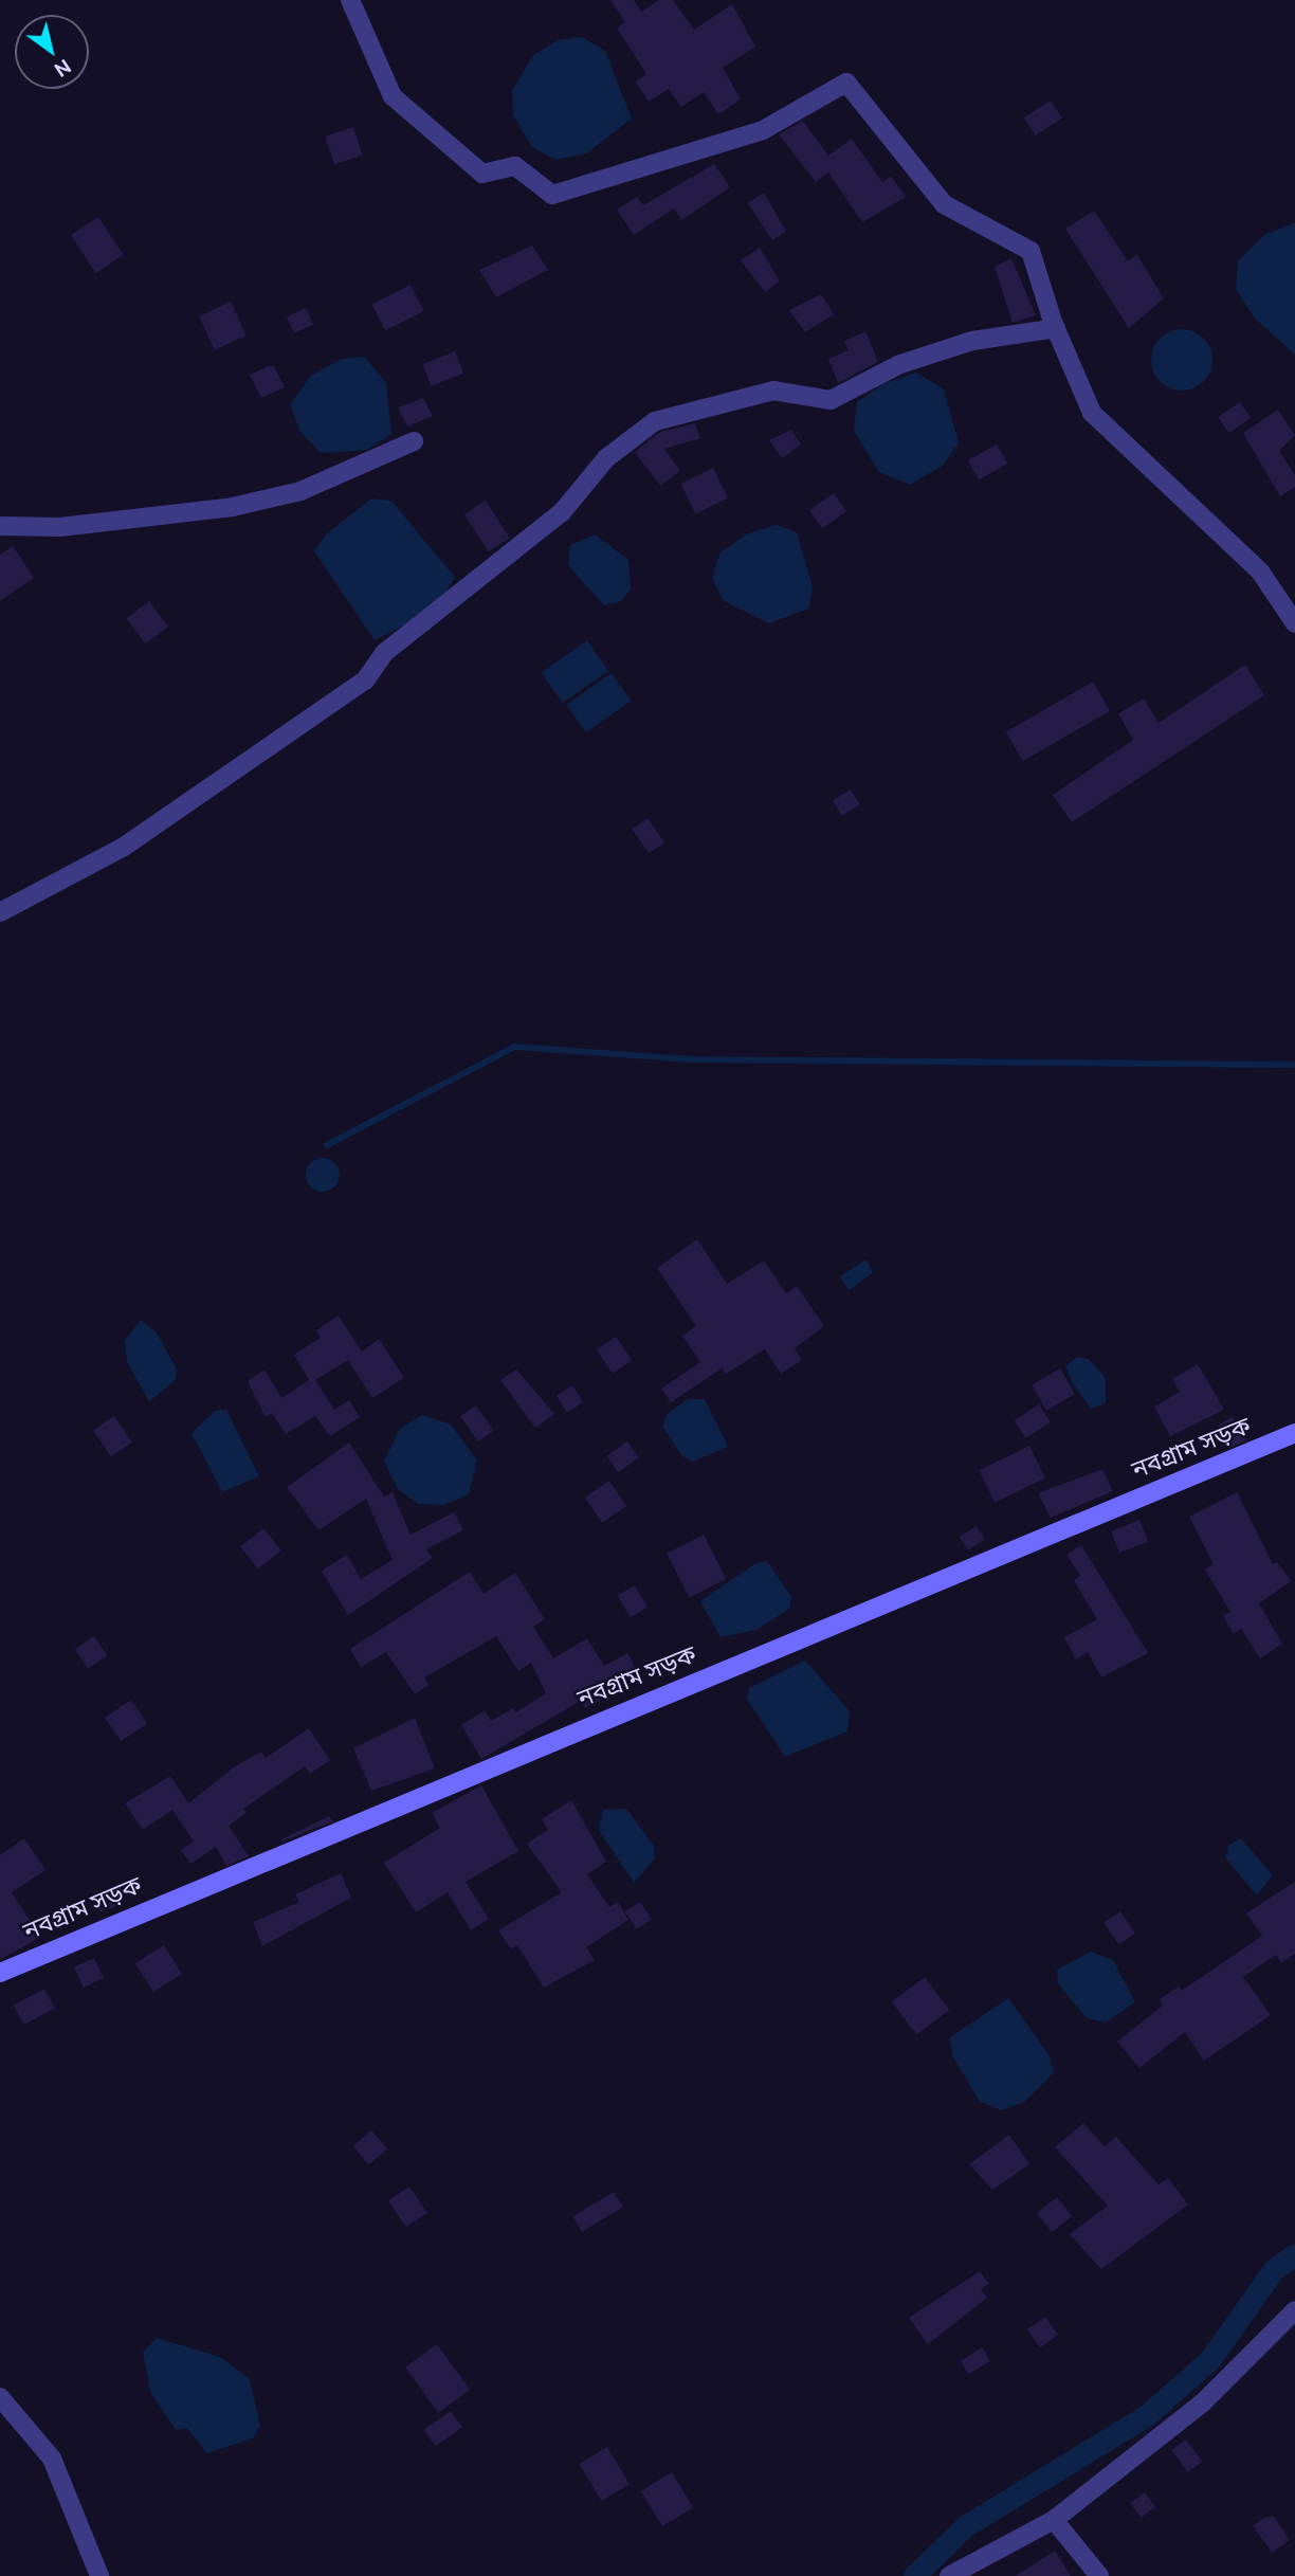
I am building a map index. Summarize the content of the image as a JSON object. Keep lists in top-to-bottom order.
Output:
{
  "streets": {
    "main road": ["নবগ্রাম সড়ক"]
  },
  "north": "bottom right"
}
